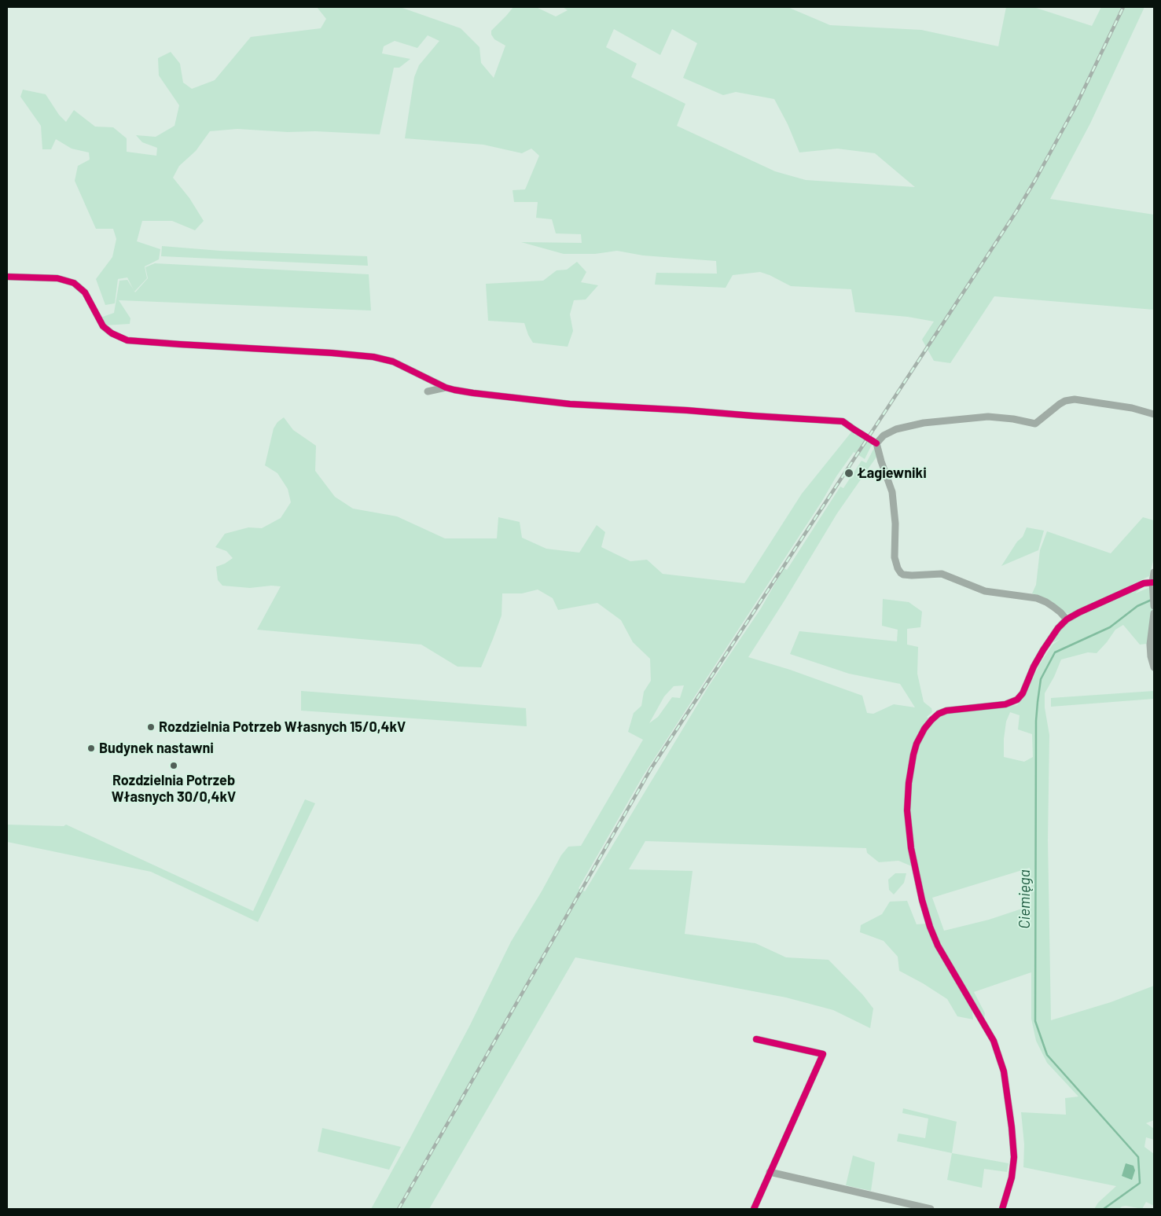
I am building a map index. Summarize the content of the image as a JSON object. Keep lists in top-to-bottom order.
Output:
{
  "water": ["Ciemięga"],
  "places": [
    "Łagiewniki",
    "Rozdzielnia Potrzeb Własnych 15/0,4kV",
    "Budynek nastawni",
    "Rozdzielnia Potrzeb Własnych 30/0,4kV"
  ]
}
